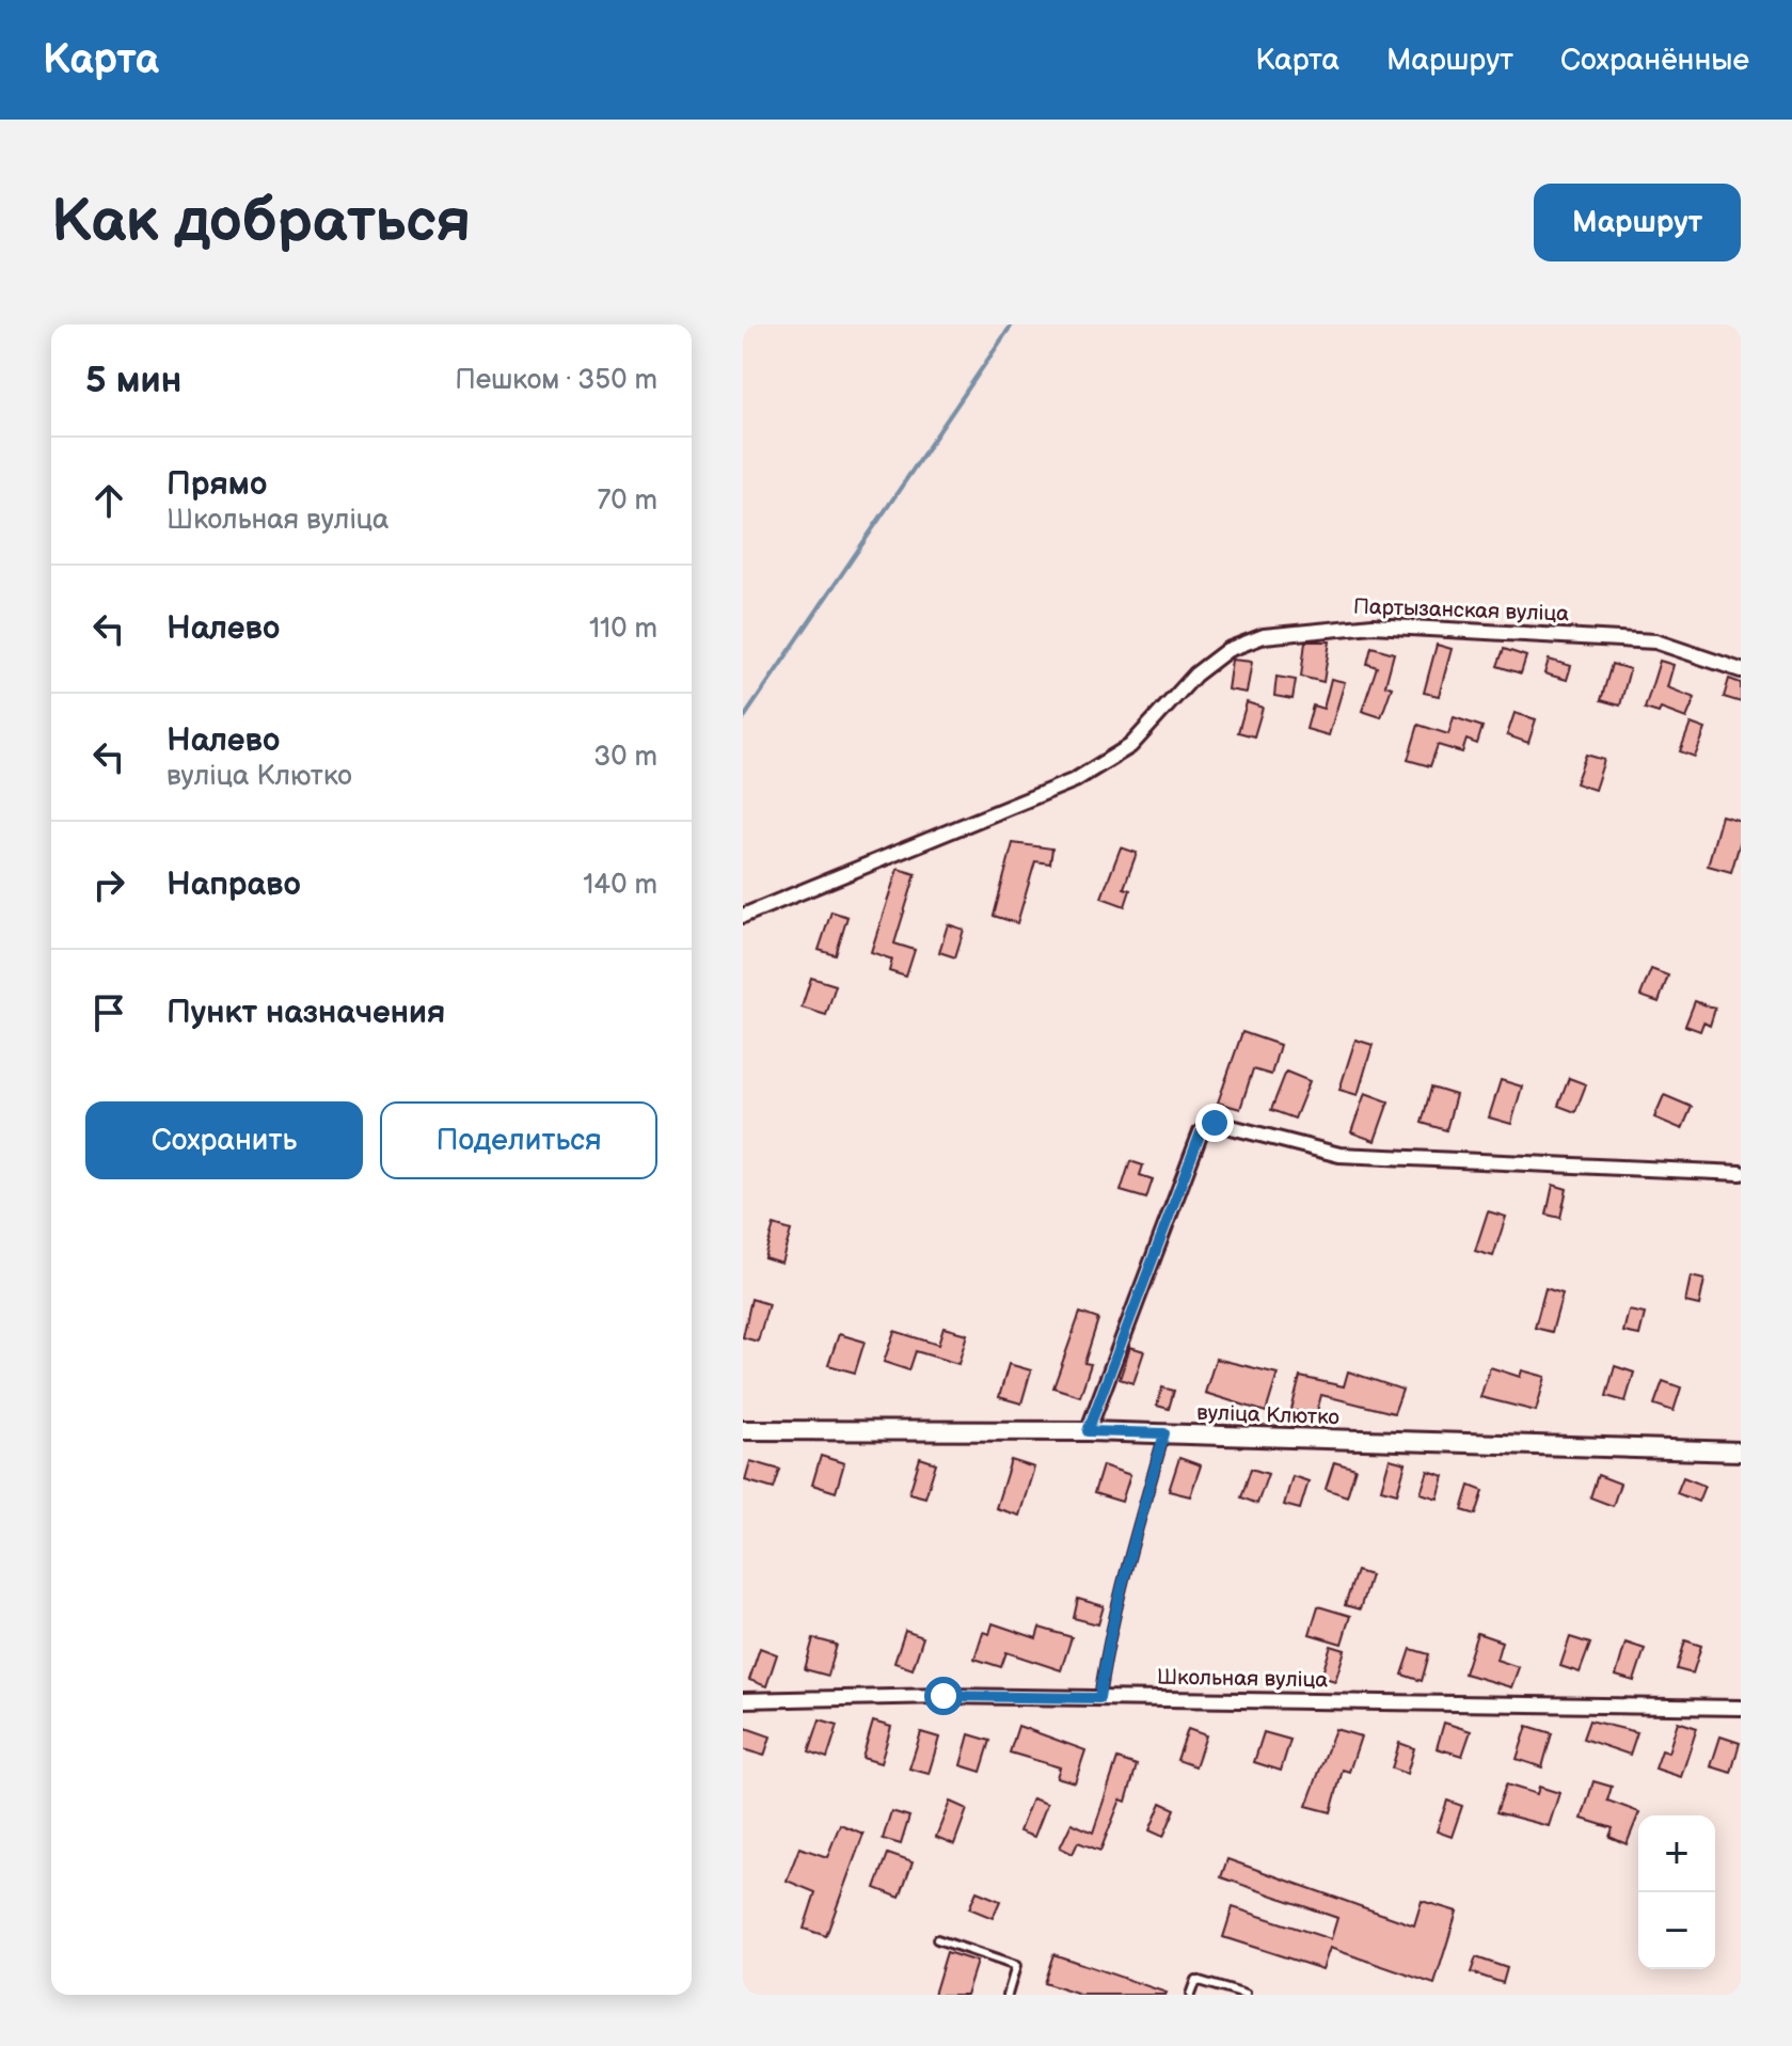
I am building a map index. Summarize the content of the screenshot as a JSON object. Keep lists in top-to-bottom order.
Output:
{
  "streets": {
    "street": ["Партызанская вуліца", "вуліца Клютко", "Школьная вуліца"]
  },
  "page": {
    "header": "Карта",
    "nav": ["Карта", "Маршрут", "Сохранённые"],
    "buttons": [
      "Маршрут",
      ["Сохранить", "Поделиться"]
    ],
    "title": "Как добраться",
    "heading": ["5 мин", "Пешком · 350 m"],
    "list": [
      ["Прямо", "Школьная вуліца", "70 m"],
      ["Налево", "110 m"],
      ["Налево", "вуліца Клютко", "30 m"],
      ["Направо", "140 m"],
      "Пункт назначения"
    ],
    "map_buttons": ["+", "−"]
  }
}
